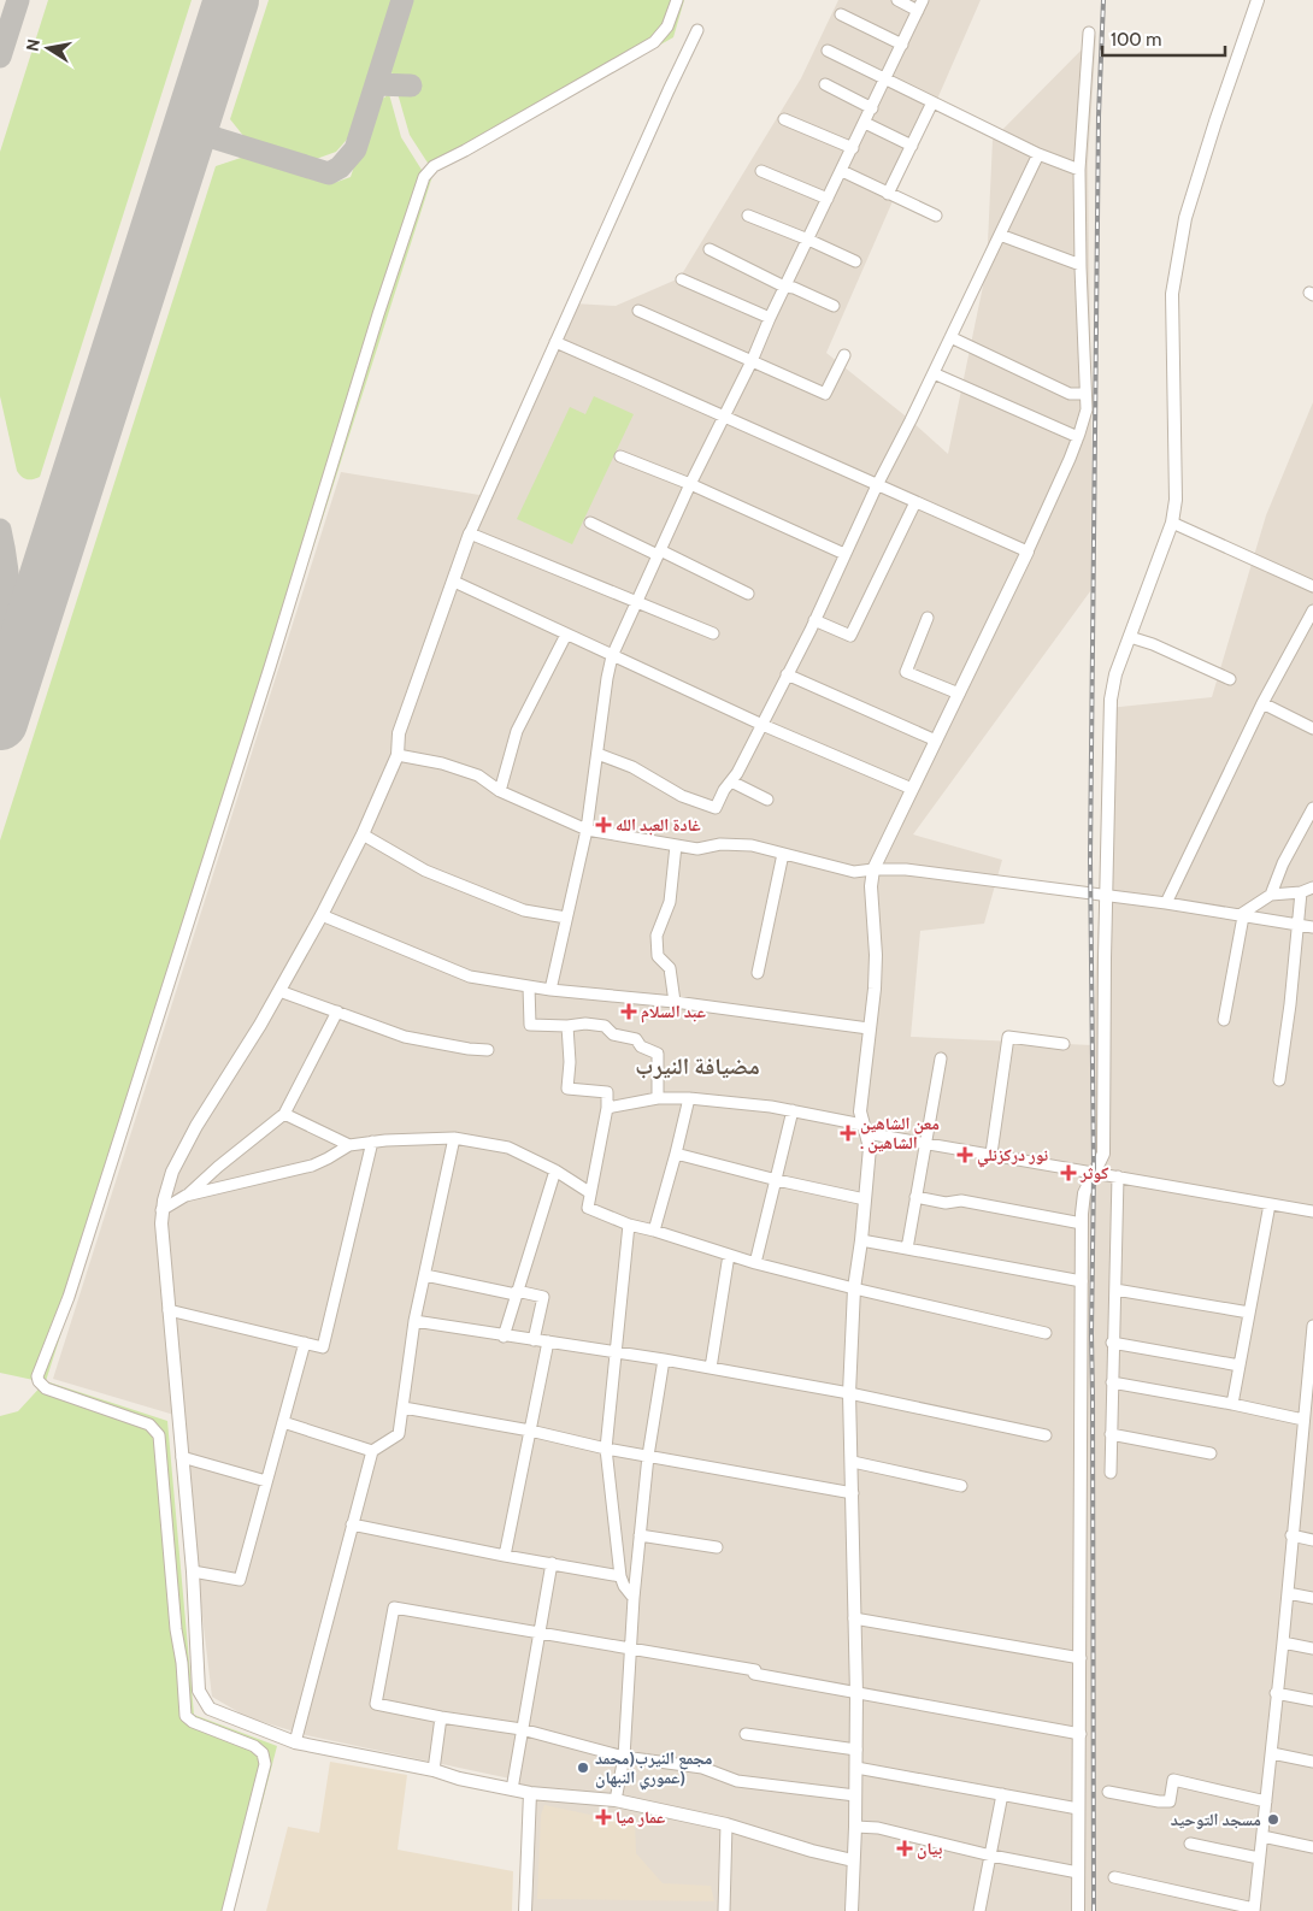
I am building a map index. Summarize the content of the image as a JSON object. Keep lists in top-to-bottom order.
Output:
{
  "districts": ["مضيافة النيرب"],
  "places": {
    "health": [
      "غادة العبد الله",
      "عبد السلام",
      "معن الشاهين . الشاهين",
      "نور دركزنلي",
      "كوثر",
      "عمار ميا",
      "بيان"
    ],
    "other": ["مجمع النيرب(محمد عموري النبهان)", "مسجد التوحيد"]
  },
  "scale_bar": "100 m",
  "north": "left"
}
